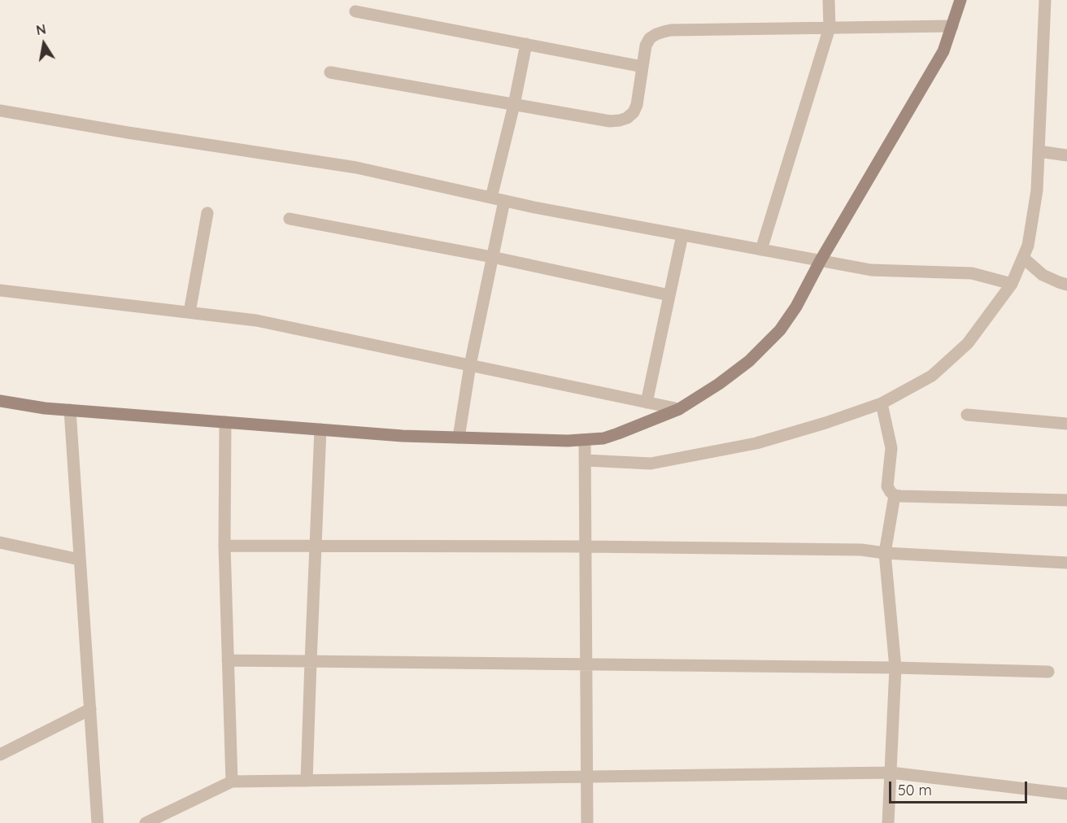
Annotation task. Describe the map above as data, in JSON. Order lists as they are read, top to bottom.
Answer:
{
  "scale_bar": "50 m",
  "north": "top"
}
